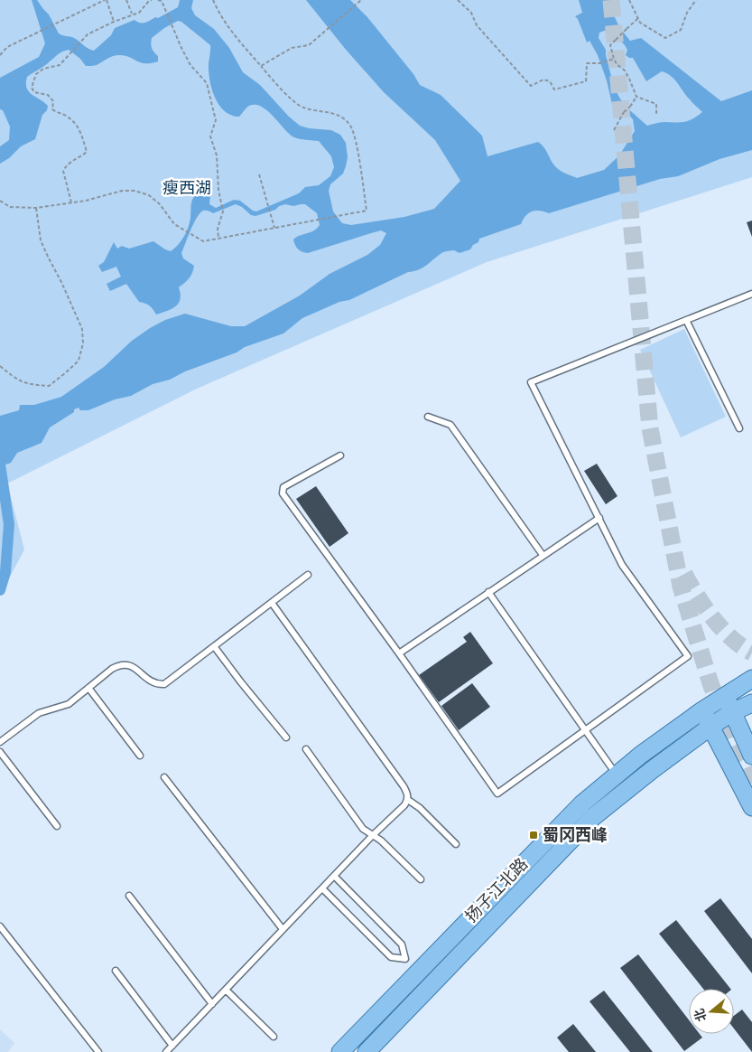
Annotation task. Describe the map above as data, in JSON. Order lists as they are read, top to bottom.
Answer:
{
  "streets": {
    "main road": ["扬子江北路"]
  },
  "parks": ["瘦西湖"],
  "places": {
    "transit": ["蜀冈西峰"]
  },
  "north": "left"
}
